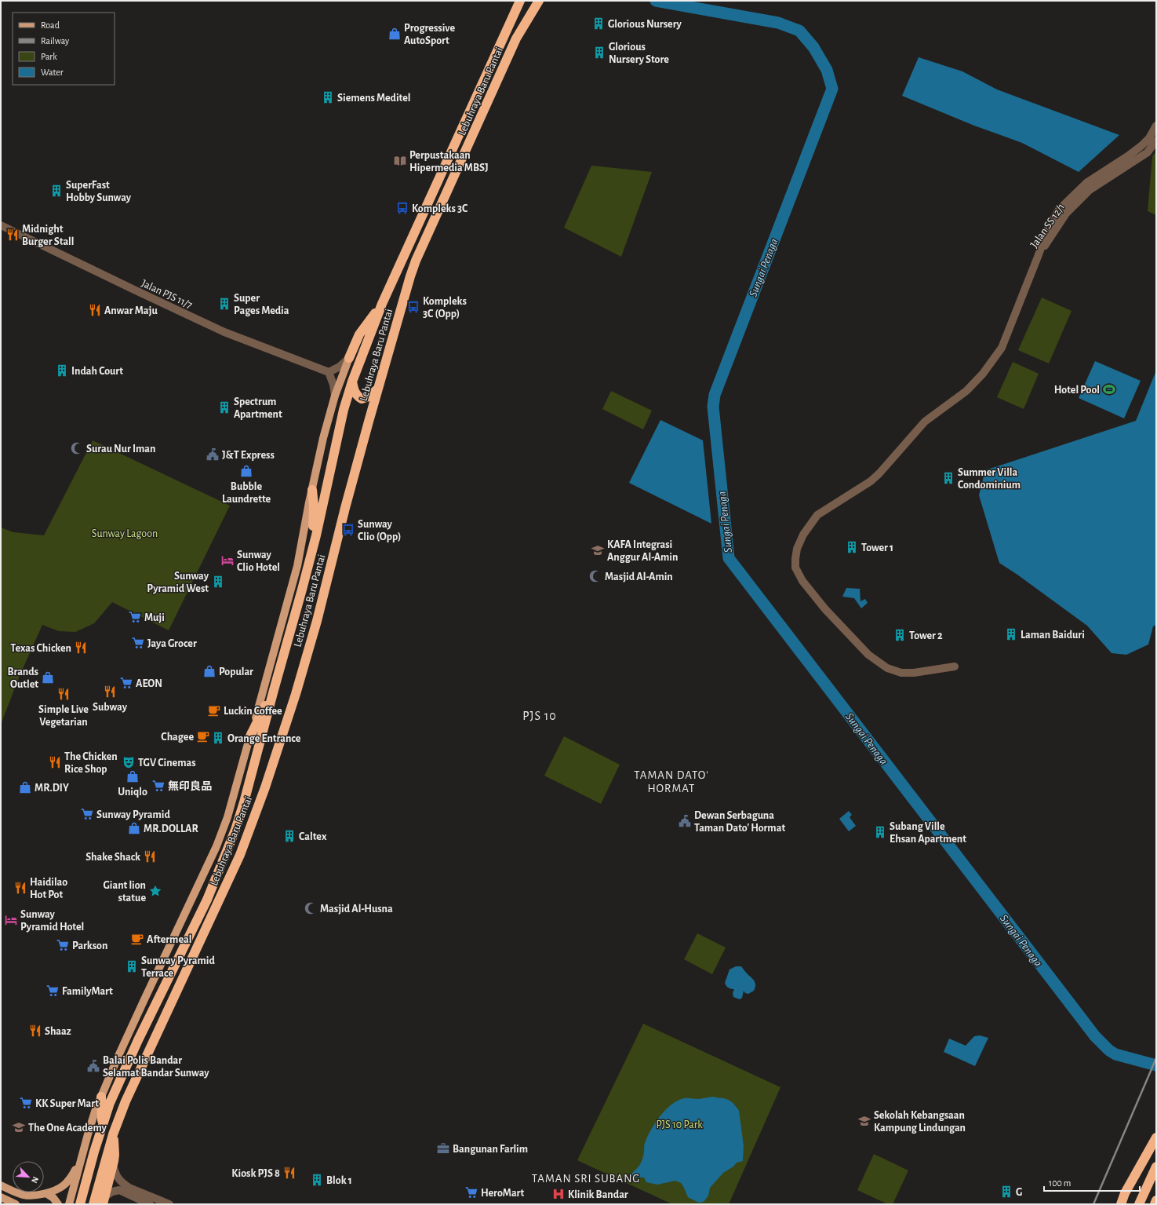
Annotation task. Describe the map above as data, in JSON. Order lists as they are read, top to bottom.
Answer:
{
  "streets": {
    "highway": ["Lebuhraya Baru Pantai"],
    "street": ["Jalan SS 12/1", "Jalan PJS 11/7"]
  },
  "districts": ["PJS 10", "TAMAN DATO' HORMAT", "TAMAN SRI SUBANG"],
  "water": ["Sungai Penaga"],
  "parks": ["Sunway Lagoon", "PJS 10 Park"],
  "places": {
    "building": [
      "Glorious Nursery",
      "Glorious Nursery Store",
      "Siemens Meditel",
      "SuperFast Hobby Sunway",
      "Super Pages Media",
      "Indah Court",
      "Spectrum Apartment",
      "Summer Villa Condominium",
      "Tower 1",
      "Sunway Pyramid West",
      "Laman Baiduri",
      "Tower 2",
      "Orange Entrance",
      "Subang Ville Ehsan Apartment",
      "Caltex",
      "Sunway Pyramid Terrace",
      "Blok 1",
      "G"
    ],
    "shop": [
      "Progressive AutoSport",
      "Bubble Laundrette",
      "Popular",
      "Brands Outlet",
      "Uniqlo",
      "MR.DIY",
      "MR.DOLLAR"
    ],
    "library": ["Perpustakaan Hipermedia MBSJ"],
    "bus stop": ["Kompleks 3C", "Kompleks 3C (Opp)", "Sunway Clio (Opp)"],
    "restaurant": [
      "Midnight Burger Stall",
      "Anwar Maju",
      "Texas Chicken",
      "Subway",
      "Simple Live Vegetarian",
      "The Chicken Rice Shop",
      "Shake Shack",
      "Haidilao Hot Pot",
      "Shaaz",
      "Kiosk PJS 8"
    ],
    "sports": ["Hotel Pool"],
    "mosque": ["Surau Nur Iman", "Masjid Al-Amin", "Masjid Al-Husna"],
    "public building": ["J&T Express", "Dewan Serbaguna Taman Dato' Hormat", "Balai Polis Bandar Selamat Bandar Sunway"],
    "school or university": ["KAFA Integrasi Anggur Al-Amin", "Sekolah Kebangsaan Kampung Lindungan", "The One Academy"],
    "hotel": ["Sunway Clio Hotel", "Sunway Pyramid Hotel"],
    "supermarket": [
      "Muji",
      "Jaya Grocer",
      "AEON",
      "無印良品",
      "Sunway Pyramid",
      "Parkson",
      "FamilyMart",
      "KK Super Mart",
      "HeroMart"
    ],
    "cafe": ["Luckin Coffee", "Chagee", "Aftermeal"],
    "theatre": ["TGV Cinemas"],
    "place": ["Giant lion statue"],
    "office": ["Bangunan Farlim"],
    "hospital": ["Klinik Bandar"]
  },
  "legend": [
    "Road",
    "Railway",
    "Park",
    "Water"
  ],
  "scale_bar": "100 m",
  "north": "bottom right"
}
